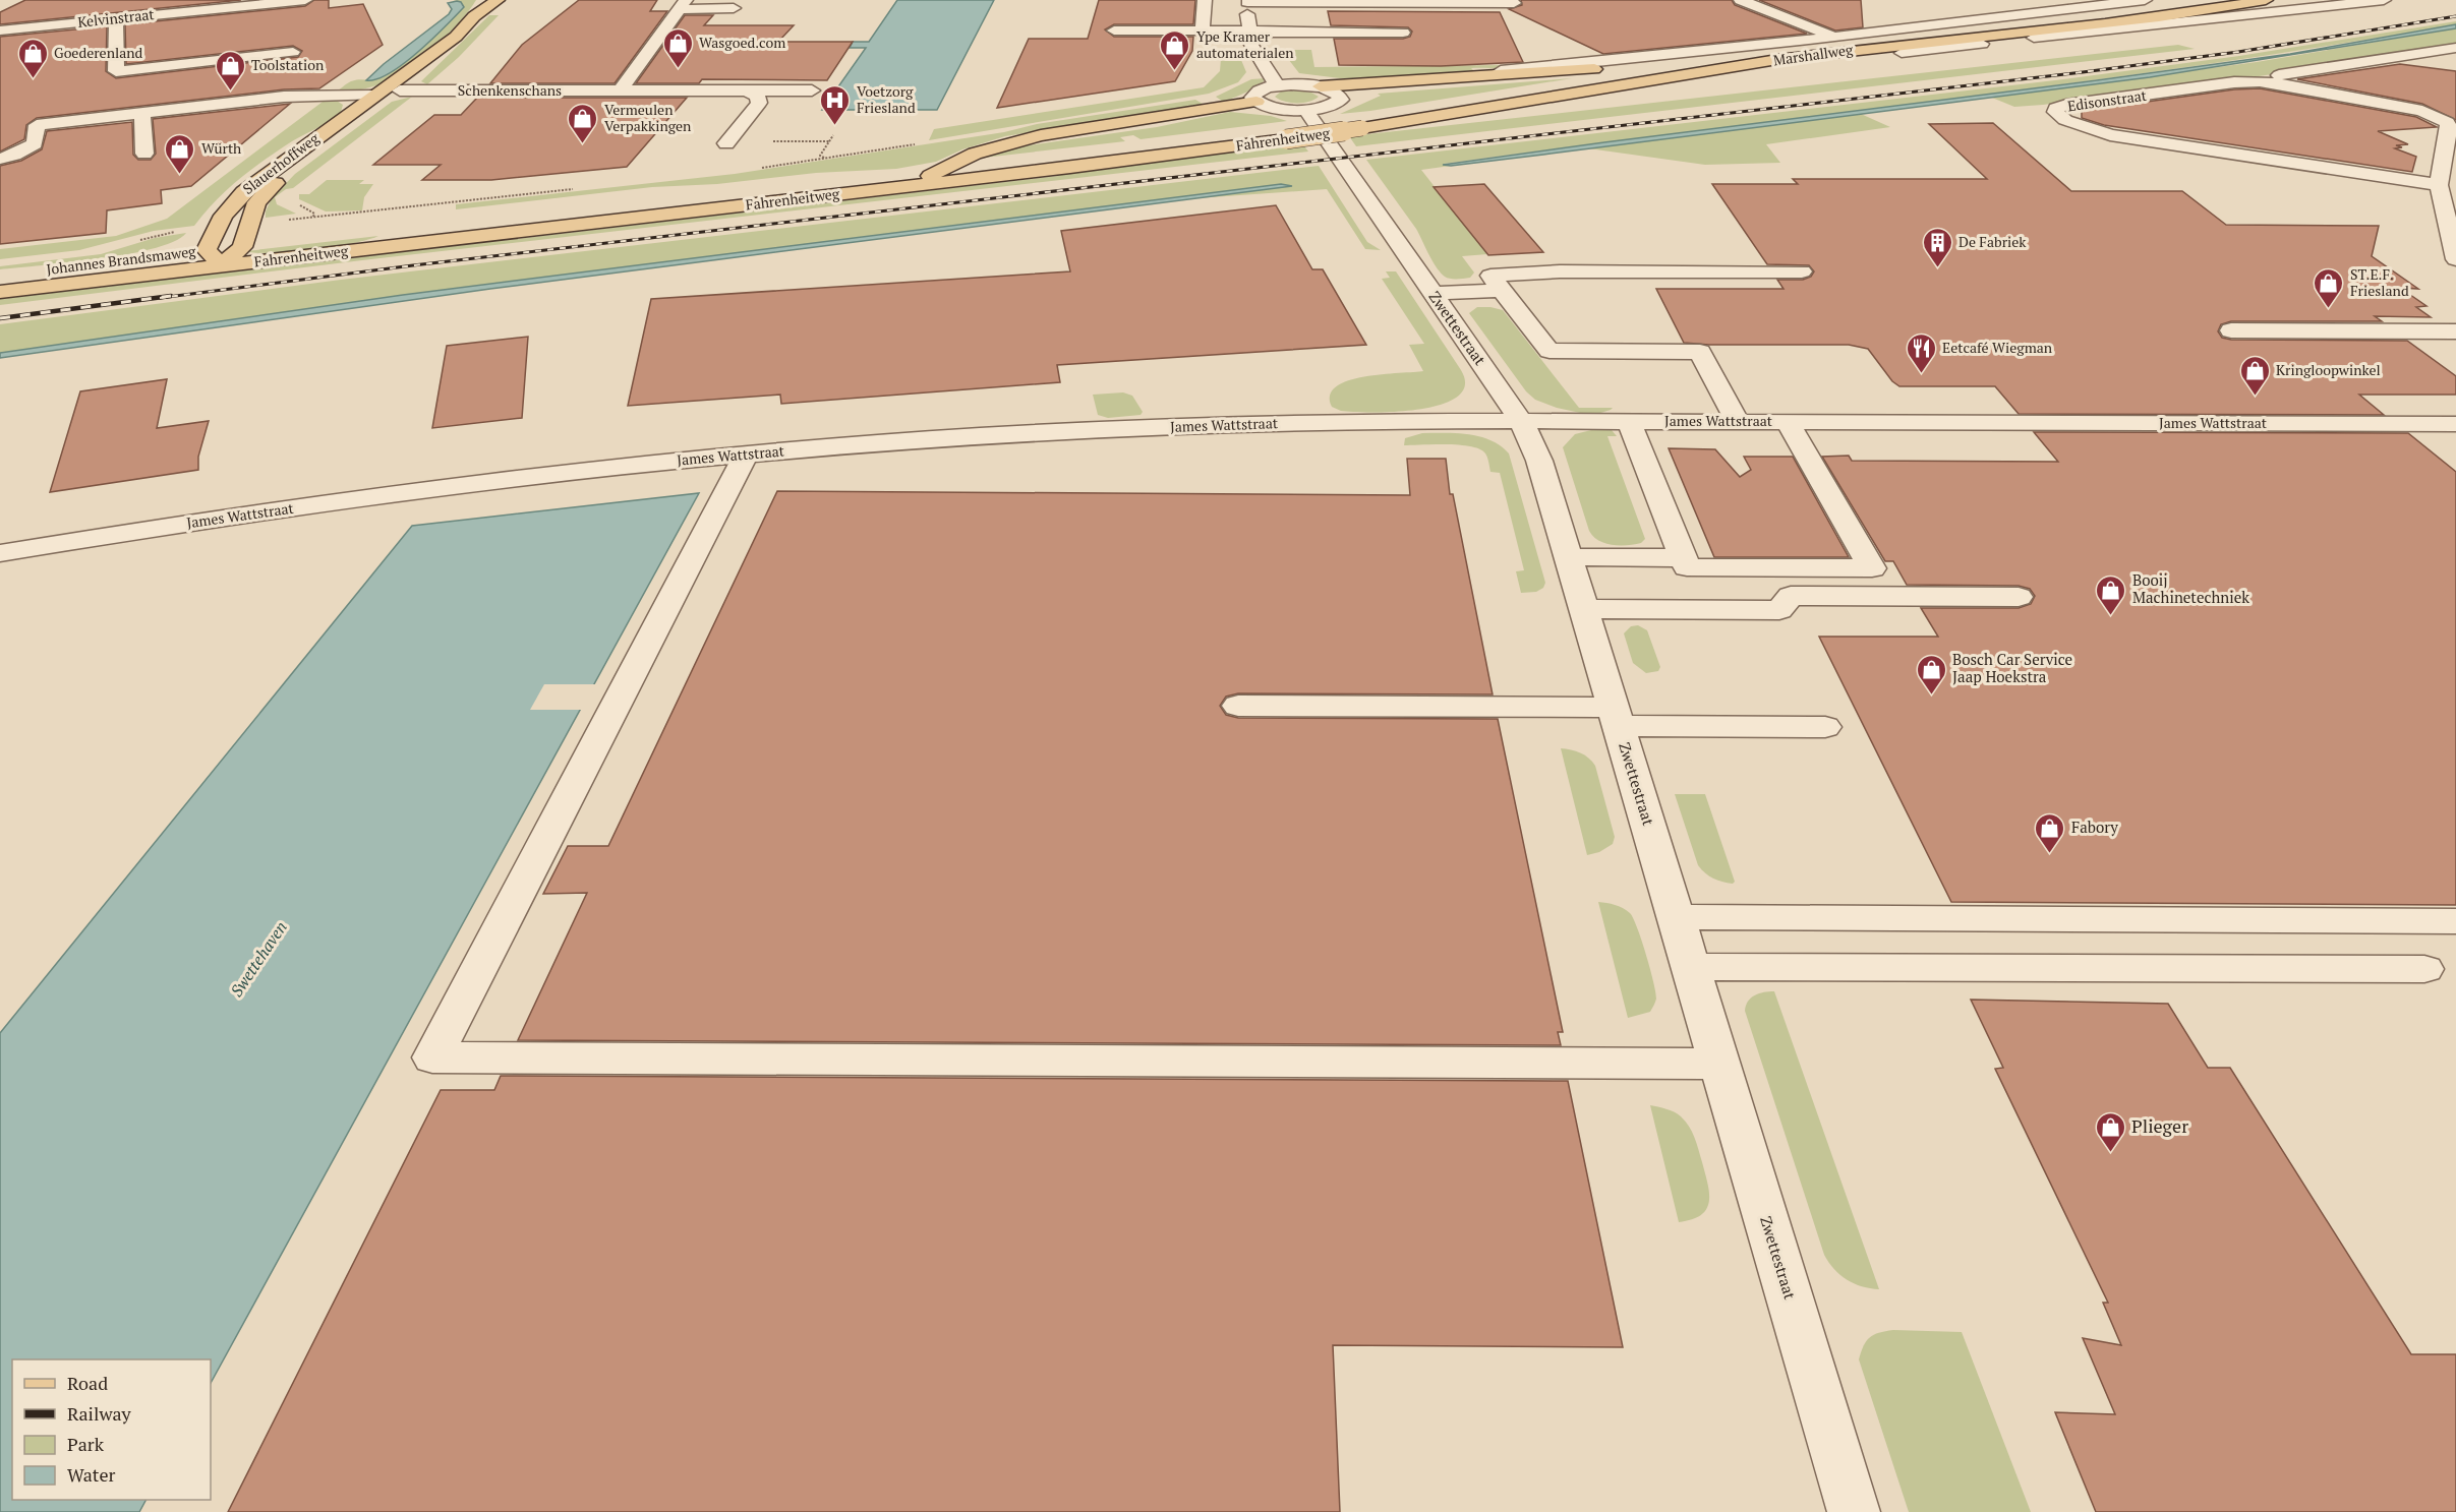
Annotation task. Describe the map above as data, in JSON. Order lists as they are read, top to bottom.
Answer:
{
  "streets": {
    "main road": [
      "Marshallweg",
      "Fahrenheitweg",
      "Slauerhoffweg",
      "Johannes Brandsmaweg"
    ],
    "street": [
      "Kelvinstraat",
      "Schenkenschans",
      "Edisonstraat",
      "Zwettestraat",
      "James Wattstraat"
    ]
  },
  "crossings": [
    ["Marshallweg", "Fahrenheitweg"],
    ["Schenkenschans", "Slauerhoffweg"],
    ["Fahrenheitweg", "Slauerhoffweg"],
    ["Fahrenheitweg", "Johannes Brandsmaweg"],
    ["Fahrenheitweg", "Zwettestraat"],
    ["Slauerhoffweg", "Johannes Brandsmaweg"],
    ["Zwettestraat", "James Wattstraat"]
  ],
  "water": ["Swettehaven"],
  "places": {
    "shop": [
      "Wasgoed.com",
      "Ype Kramer automaterialen",
      "Goederenland",
      "Toolstation",
      "Vermeulen Verpakkingen",
      "Würth",
      "ST.E.F. Friesland",
      "Kringloopwinkel",
      "Booij Machinetechniek",
      "Bosch Car Service Jaap Hoekstra",
      "Fabory",
      "Plieger"
    ],
    "hospital": ["Voetzorg Friesland"],
    "building": ["De Fabriek"],
    "restaurant": ["Eetcafé Wiegman"]
  },
  "legend": [
    "Road",
    "Railway",
    "Park",
    "Water"
  ]
}
